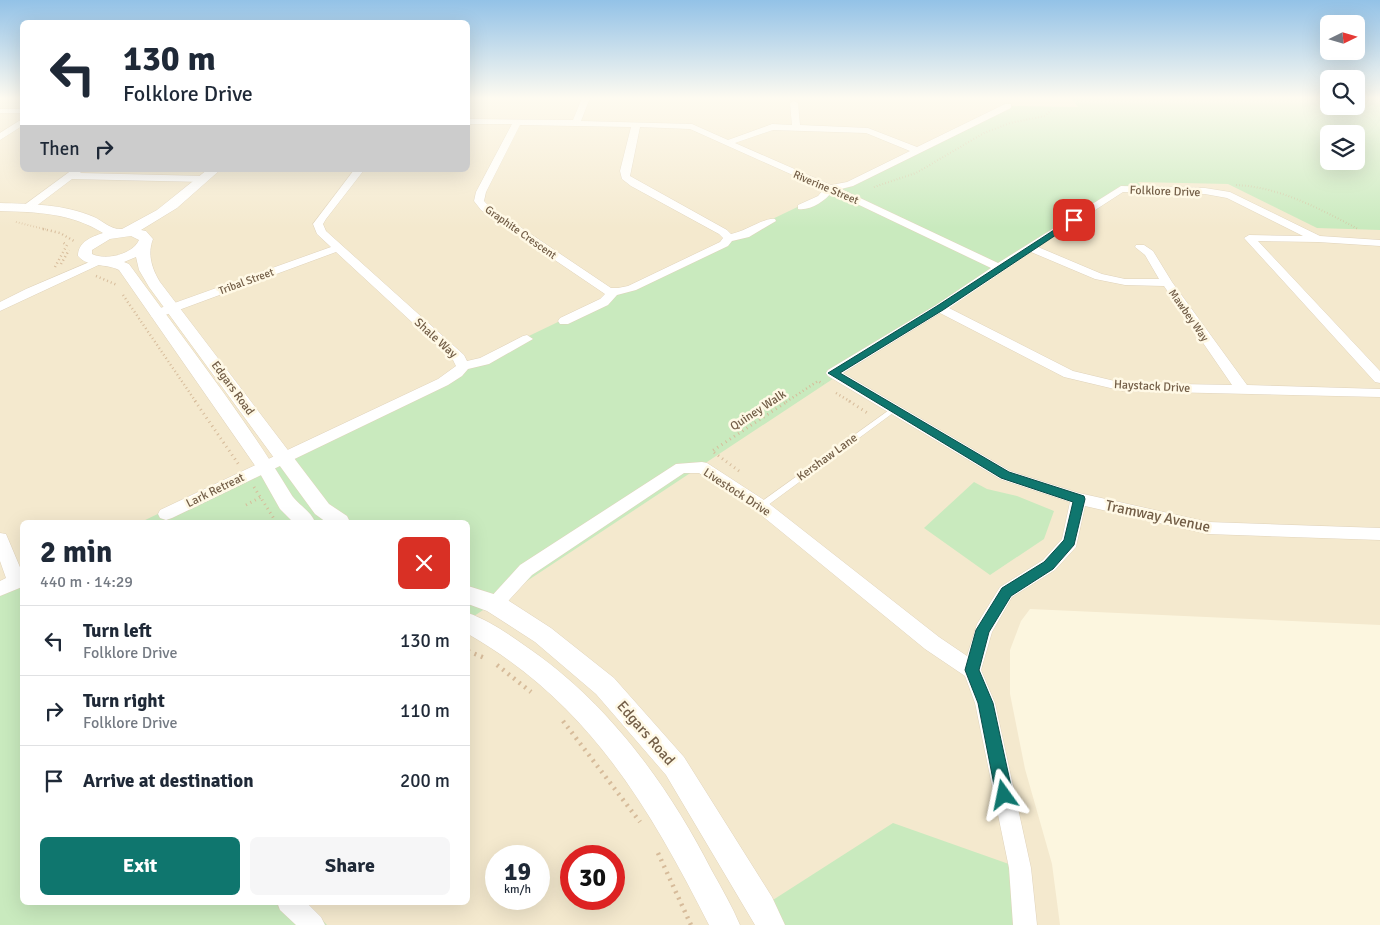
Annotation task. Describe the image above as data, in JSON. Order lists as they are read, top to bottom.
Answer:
{
  "streets": {
    "street": [
      "Riverine Street",
      "Folklore Drive",
      "Graphite Crescent",
      "Tribal Street",
      "Mawbey Way",
      "Shale Way",
      "Haystack Drive",
      "Edgars Road",
      "Lark Retreat",
      "Livestock Drive",
      "Tramway Avenue"
    ],
    "lane": ["Kershaw Lane"],
    "path": ["Quiney Walk"]
  },
  "crossings": [
    ["Riverine Street", "Folklore Drive"],
    ["Folklore Drive", "Mawbey Way"],
    ["Folklore Drive", "Haystack Drive"],
    ["Folklore Drive", "Kershaw Lane"],
    ["Folklore Drive", "Tramway Avenue"],
    ["Tribal Street", "Shale Way"],
    ["Tribal Street", "Edgars Road"],
    ["Mawbey Way", "Haystack Drive"],
    ["Shale Way", "Edgars Road"],
    ["Shale Way", "Lark Retreat"],
    ["Edgars Road", "Lark Retreat"],
    ["Edgars Road", "Livestock Drive"],
    ["Kershaw Lane", "Livestock Drive"]
  ],
  "north": "right",
  "page": {
    "turn": ["130 m", "Folklore Drive"],
    "then": "Then",
    "heading": ["2 min", "440 m · 14:29"],
    "list": [
      {
        "name": "Turn left",
        "note": "Folklore Drive",
        "value": "130 m"
      },
      {
        "name": "Turn right",
        "note": "Folklore Drive",
        "value": "110 m"
      },
      {
        "name": "Arrive at destination",
        "value": "200 m"
      }
    ],
    "buttons": ["Exit", "Share"],
    "speed": "19 km/h",
    "limit": "30"
  }
}
